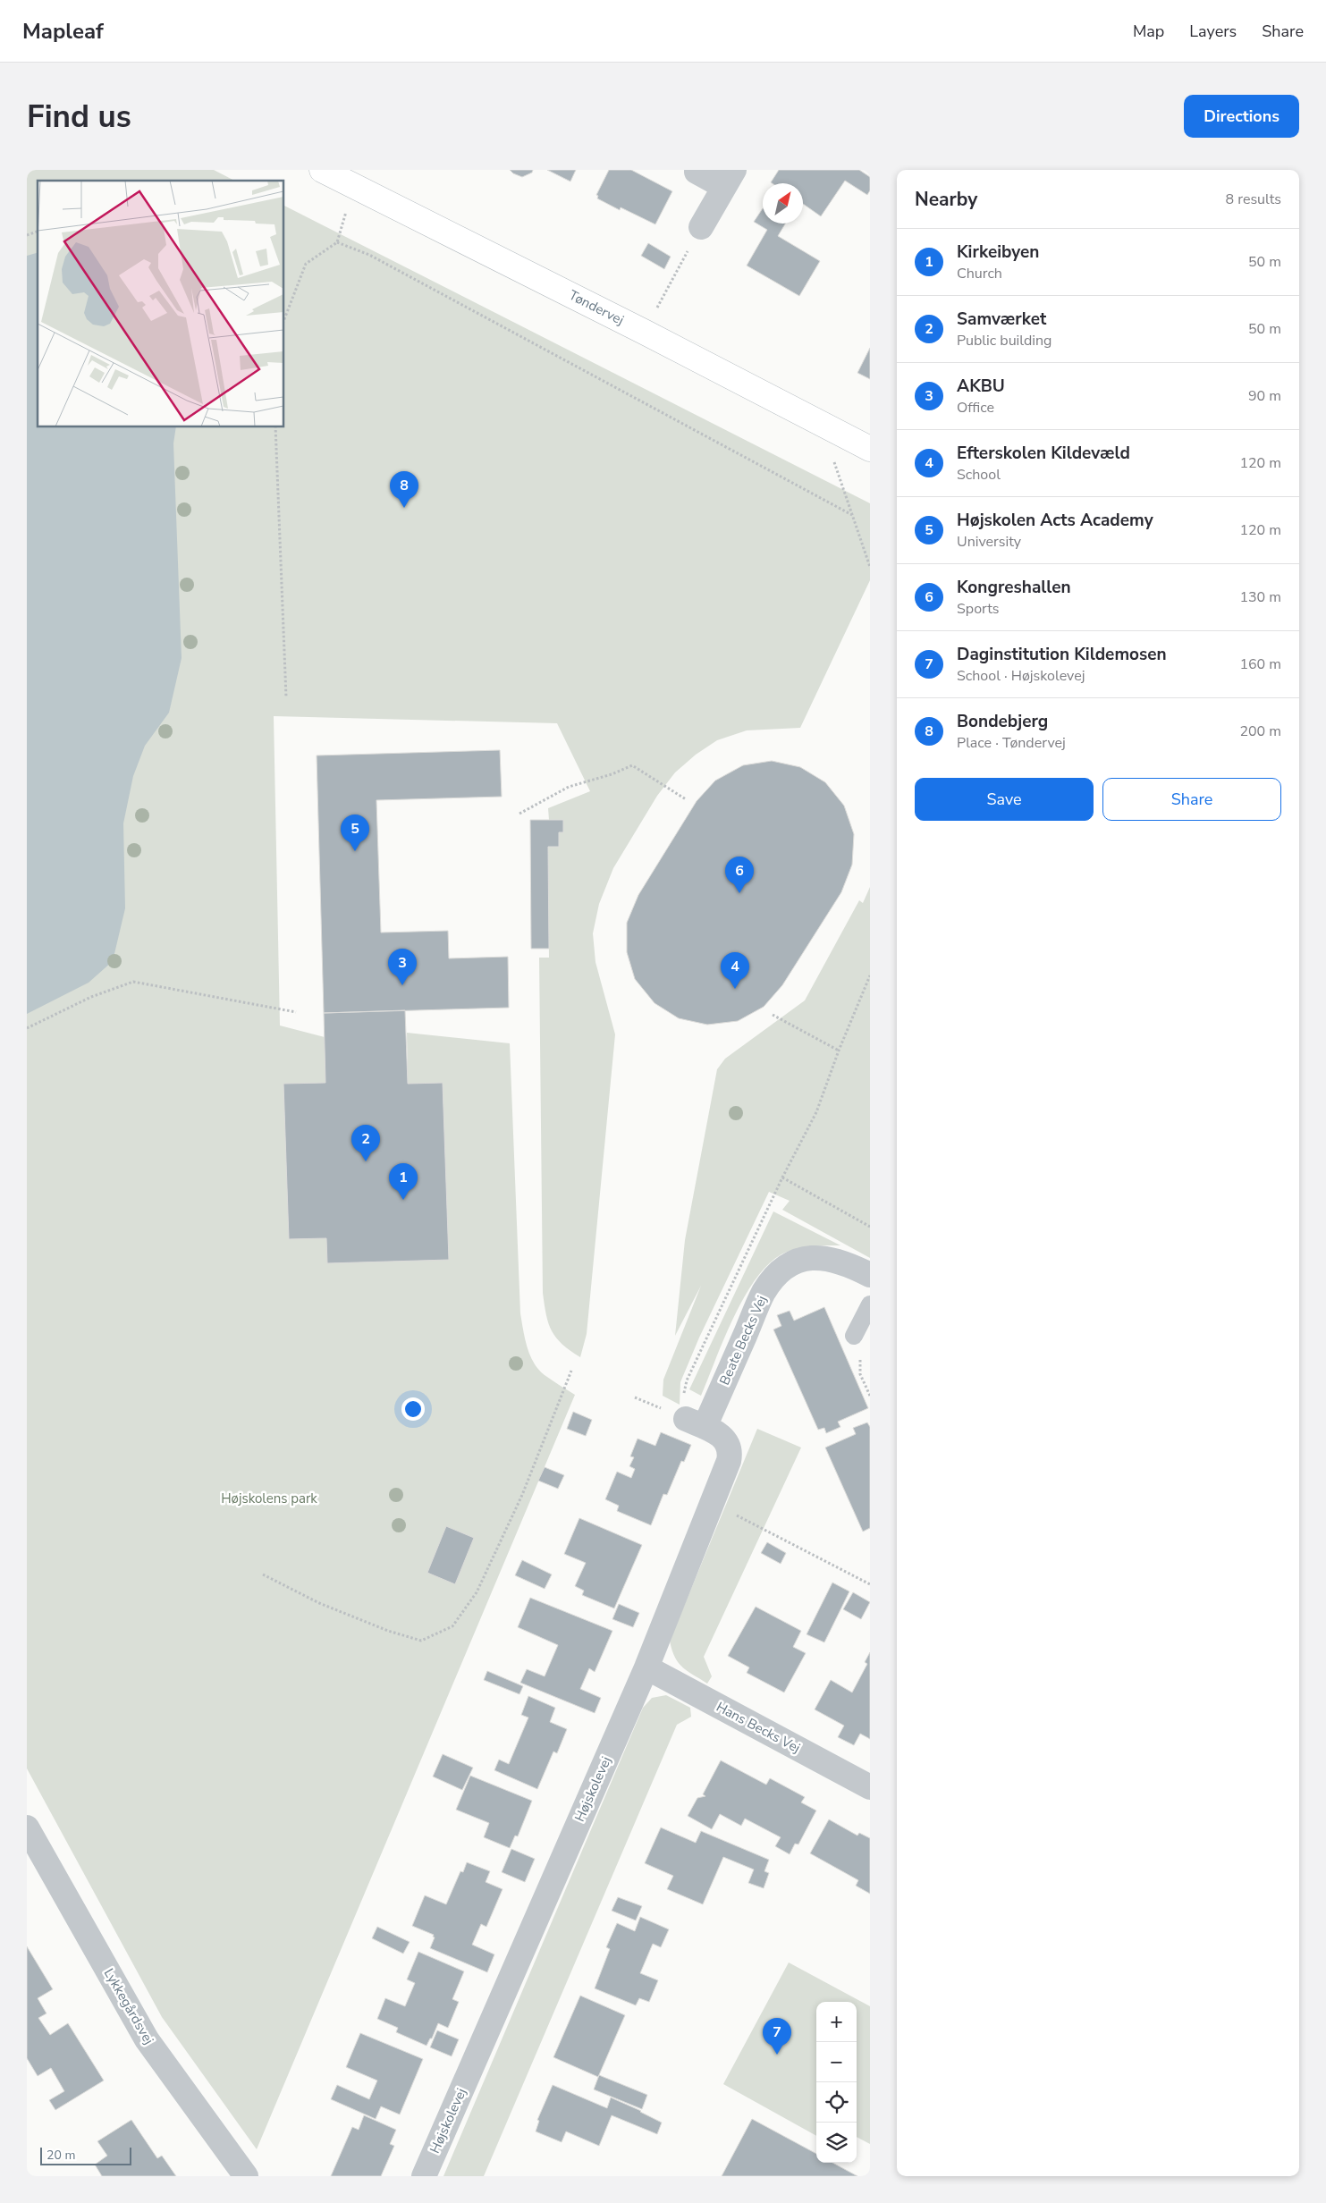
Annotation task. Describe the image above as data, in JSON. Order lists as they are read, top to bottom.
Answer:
{
  "streets": {
    "street": [
      "Tøndervej",
      "Beate Becks Vej",
      "Hans Becks Vej",
      "Højskolevej",
      "Lykkegårdsvej"
    ]
  },
  "crossings": [
    ["Beate Becks Vej", "Højskolevej"],
    ["Hans Becks Vej", "Højskolevej"]
  ],
  "parks": ["Højskolens park"],
  "scale_bar": "20 m",
  "north": "top right",
  "page": {
    "header": "Mapleaf",
    "nav": ["Map", "Layers", "Share"],
    "buttons": [
      "Directions",
      ["Save", "Share"]
    ],
    "title": "Find us",
    "heading": ["Nearby", "8 results"],
    "list": [
      {
        "mark": "1",
        "name": "Kirkeibyen",
        "note": "Church",
        "value": "50 m"
      },
      {
        "mark": "2",
        "name": "Samværket",
        "note": "Public building",
        "value": "50 m"
      },
      {
        "mark": "3",
        "name": "AKBU",
        "note": "Office",
        "value": "90 m"
      },
      {
        "mark": "4",
        "name": "Efterskolen Kildevæld",
        "note": "School",
        "value": "120 m"
      },
      {
        "mark": "5",
        "name": "Højskolen Acts Academy",
        "note": "University",
        "value": "120 m"
      },
      {
        "mark": "6",
        "name": "Kongreshallen",
        "note": "Sports",
        "value": "130 m"
      },
      {
        "mark": "7",
        "name": "Daginstitution Kildemosen",
        "note": "School · Højskolevej",
        "value": "160 m"
      },
      {
        "mark": "8",
        "name": "Bondebjerg",
        "note": "Place · Tøndervej",
        "value": "200 m"
      }
    ],
    "pins": [
      "8",
      "5",
      "6",
      "3",
      "4",
      "2",
      "1",
      "7"
    ],
    "map_buttons": ["+", "−"],
    "scale": "20 m"
  }
}
